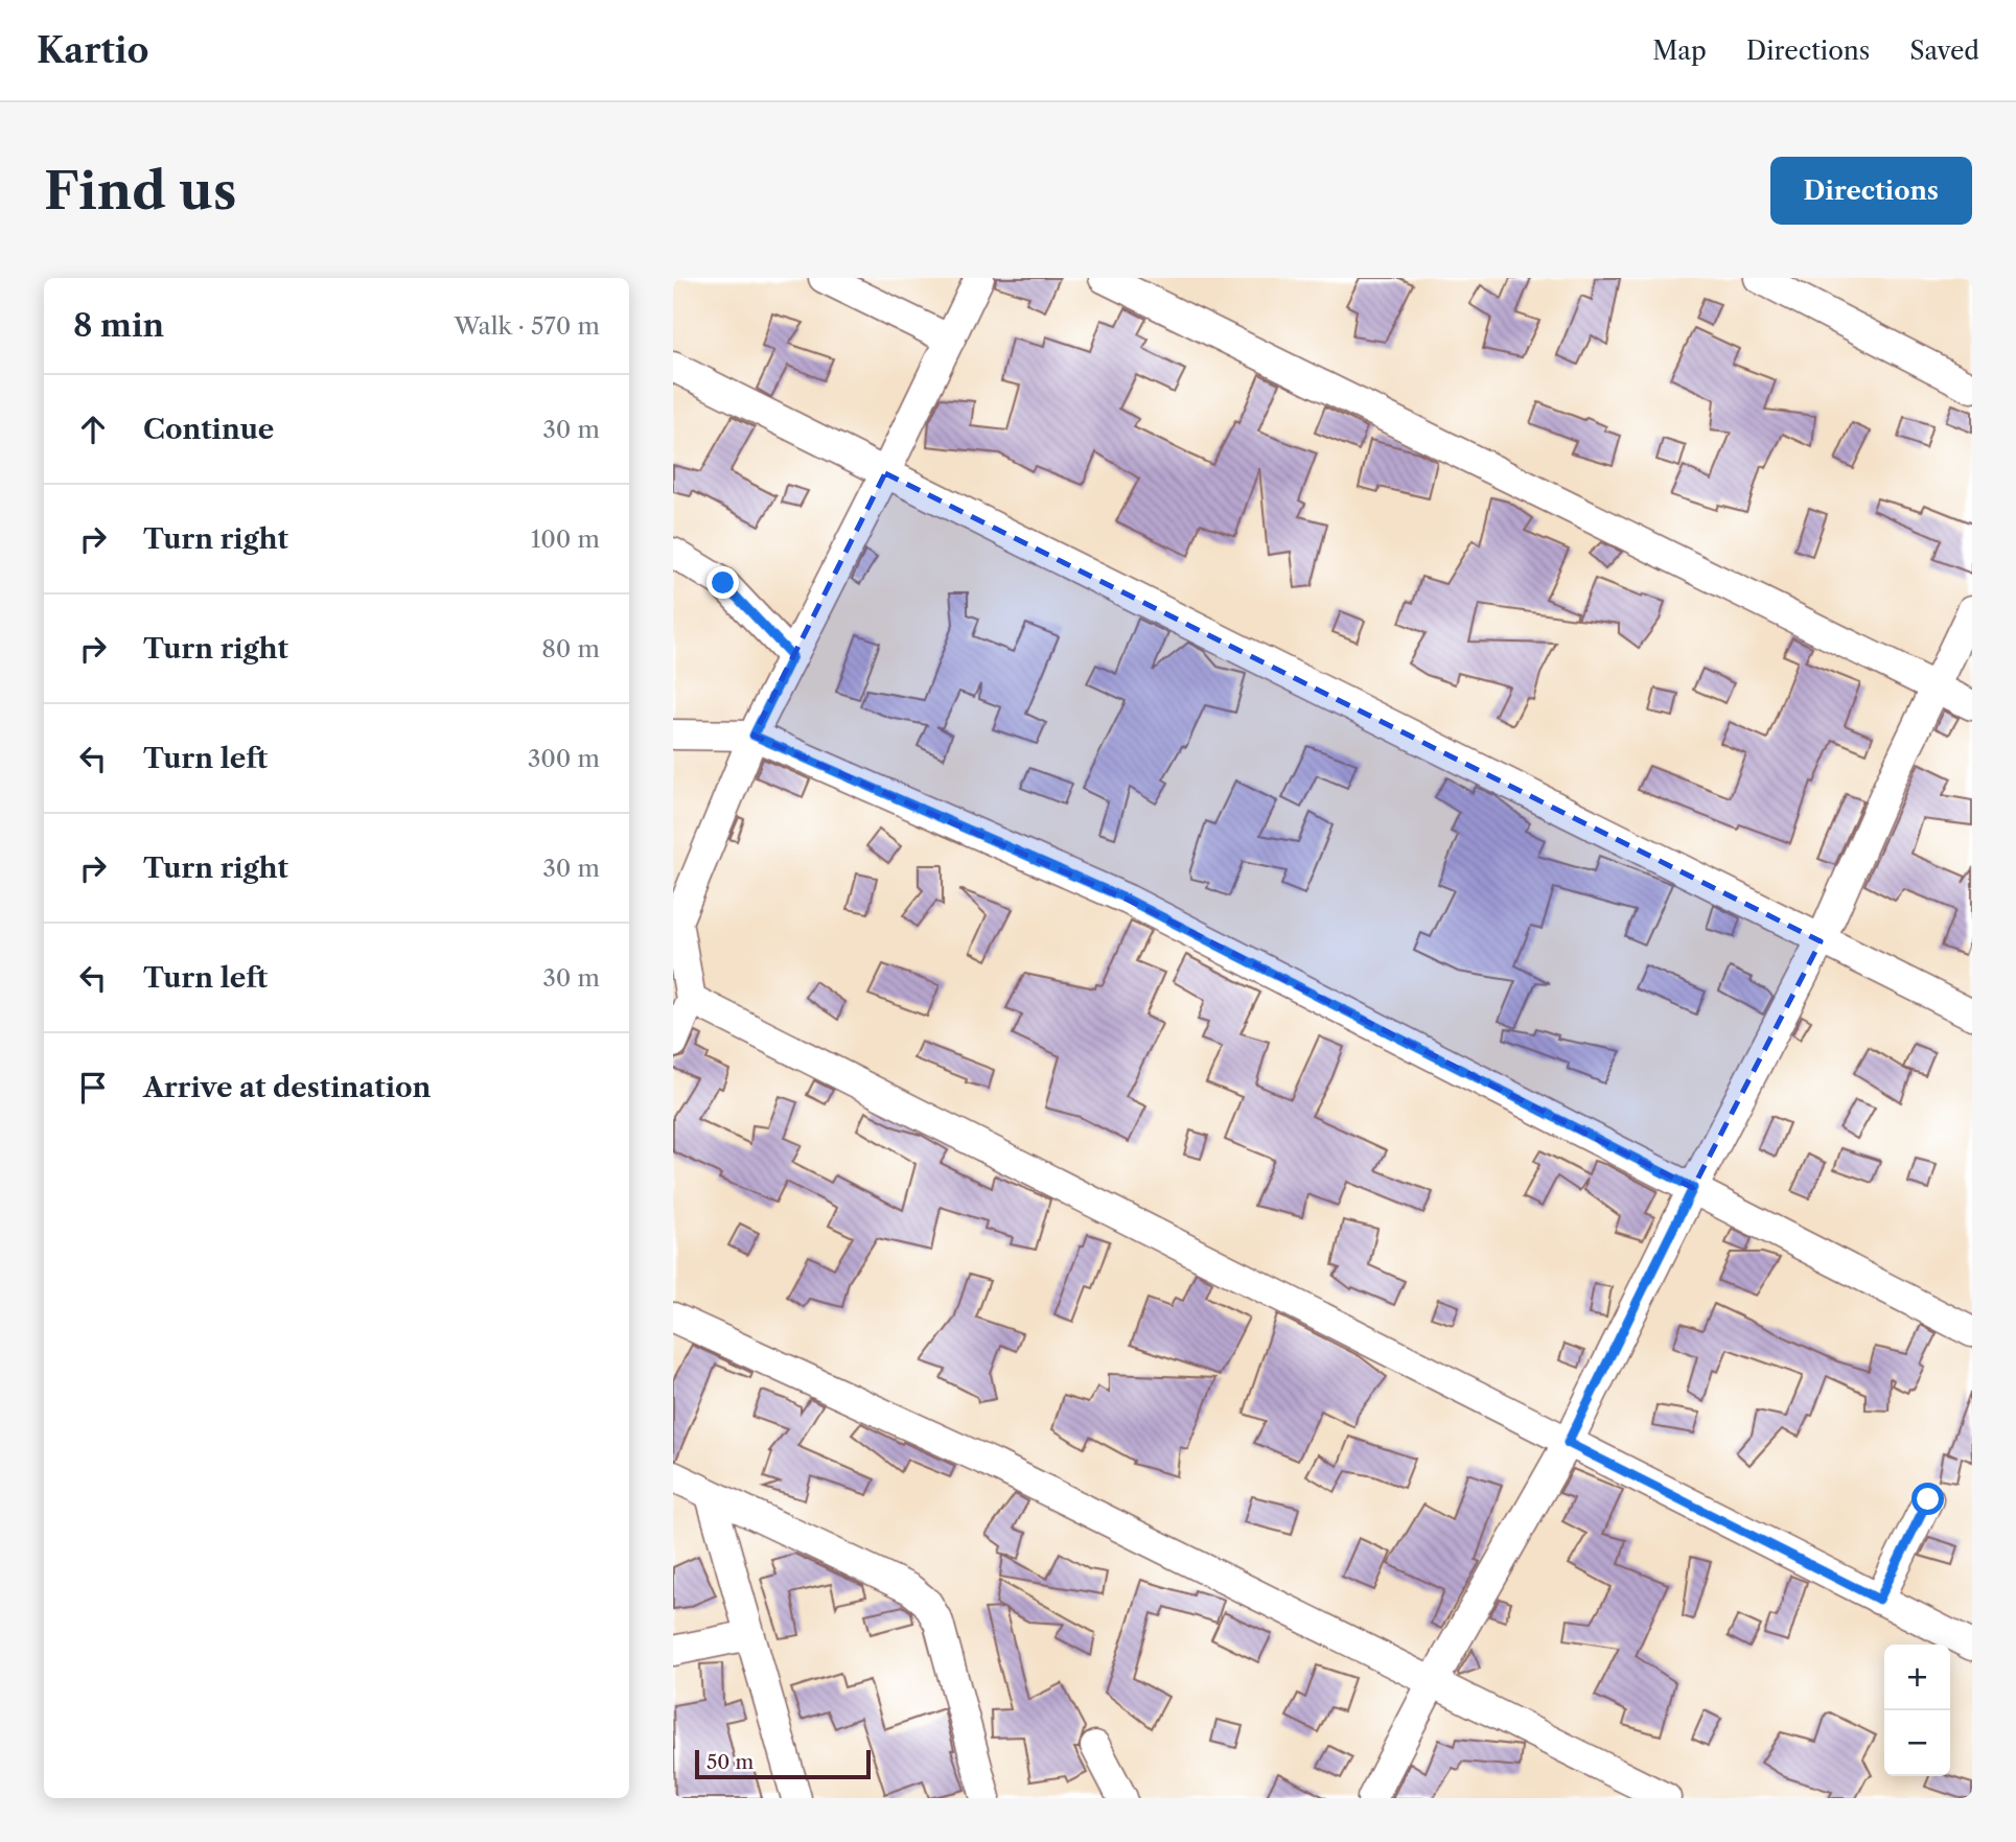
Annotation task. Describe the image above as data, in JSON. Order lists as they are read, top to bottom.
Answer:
{
  "scale_bar": "50 m",
  "page": {
    "header": "Kartio",
    "nav": ["Map", "Directions", "Saved"],
    "buttons": "Directions",
    "title": "Find us",
    "heading": ["8 min", "Walk · 570 m"],
    "list": [
      ["Continue", "30 m"],
      ["Turn right", "100 m"],
      ["Turn right", "80 m"],
      ["Turn left", "300 m"],
      ["Turn right", "30 m"],
      ["Turn left", "30 m"],
      "Arrive at destination"
    ],
    "map_buttons": ["+", "−"],
    "scale": "50 m"
  }
}
